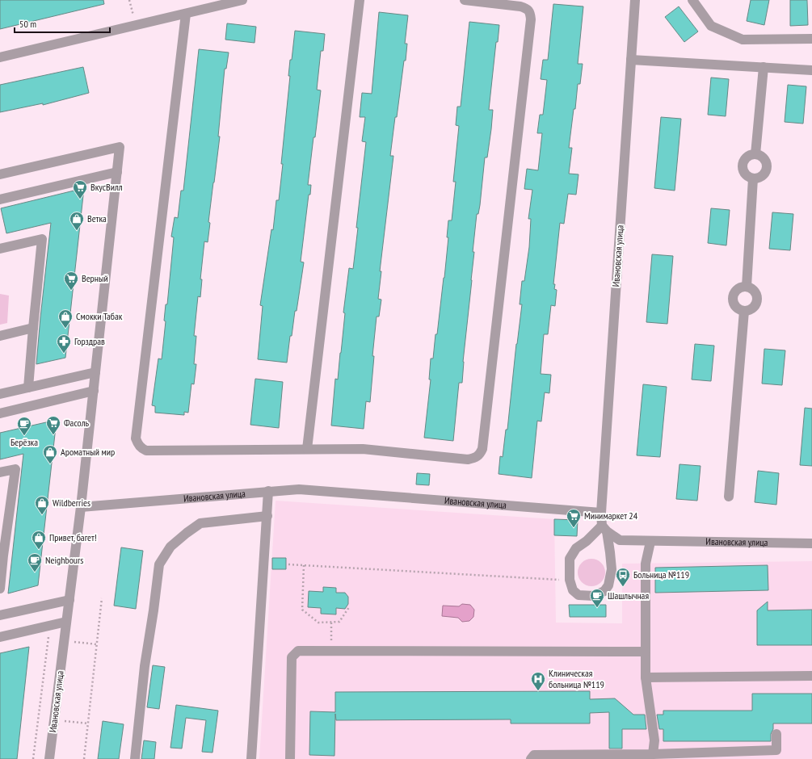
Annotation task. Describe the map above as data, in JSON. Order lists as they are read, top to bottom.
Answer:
{
  "streets": {
    "street": ["Ивановская улица"]
  },
  "places": {
    "supermarket": [
      "ВкусВилл",
      "Верный",
      "Фасоль",
      "Минимаркет 24"
    ],
    "shop": [
      "Ветка",
      "Смокки Табак",
      "Ароматный мир",
      "Wildberries",
      "Привет, багет!"
    ],
    "pharmacy": ["Горздрав"],
    "cafe": ["Берёзка", "Neighbours", "Шашлычная"],
    "bus stop": ["Больница №119"],
    "hospital": ["Клиническая больница №119"]
  },
  "scale_bar": "50 m"
}
